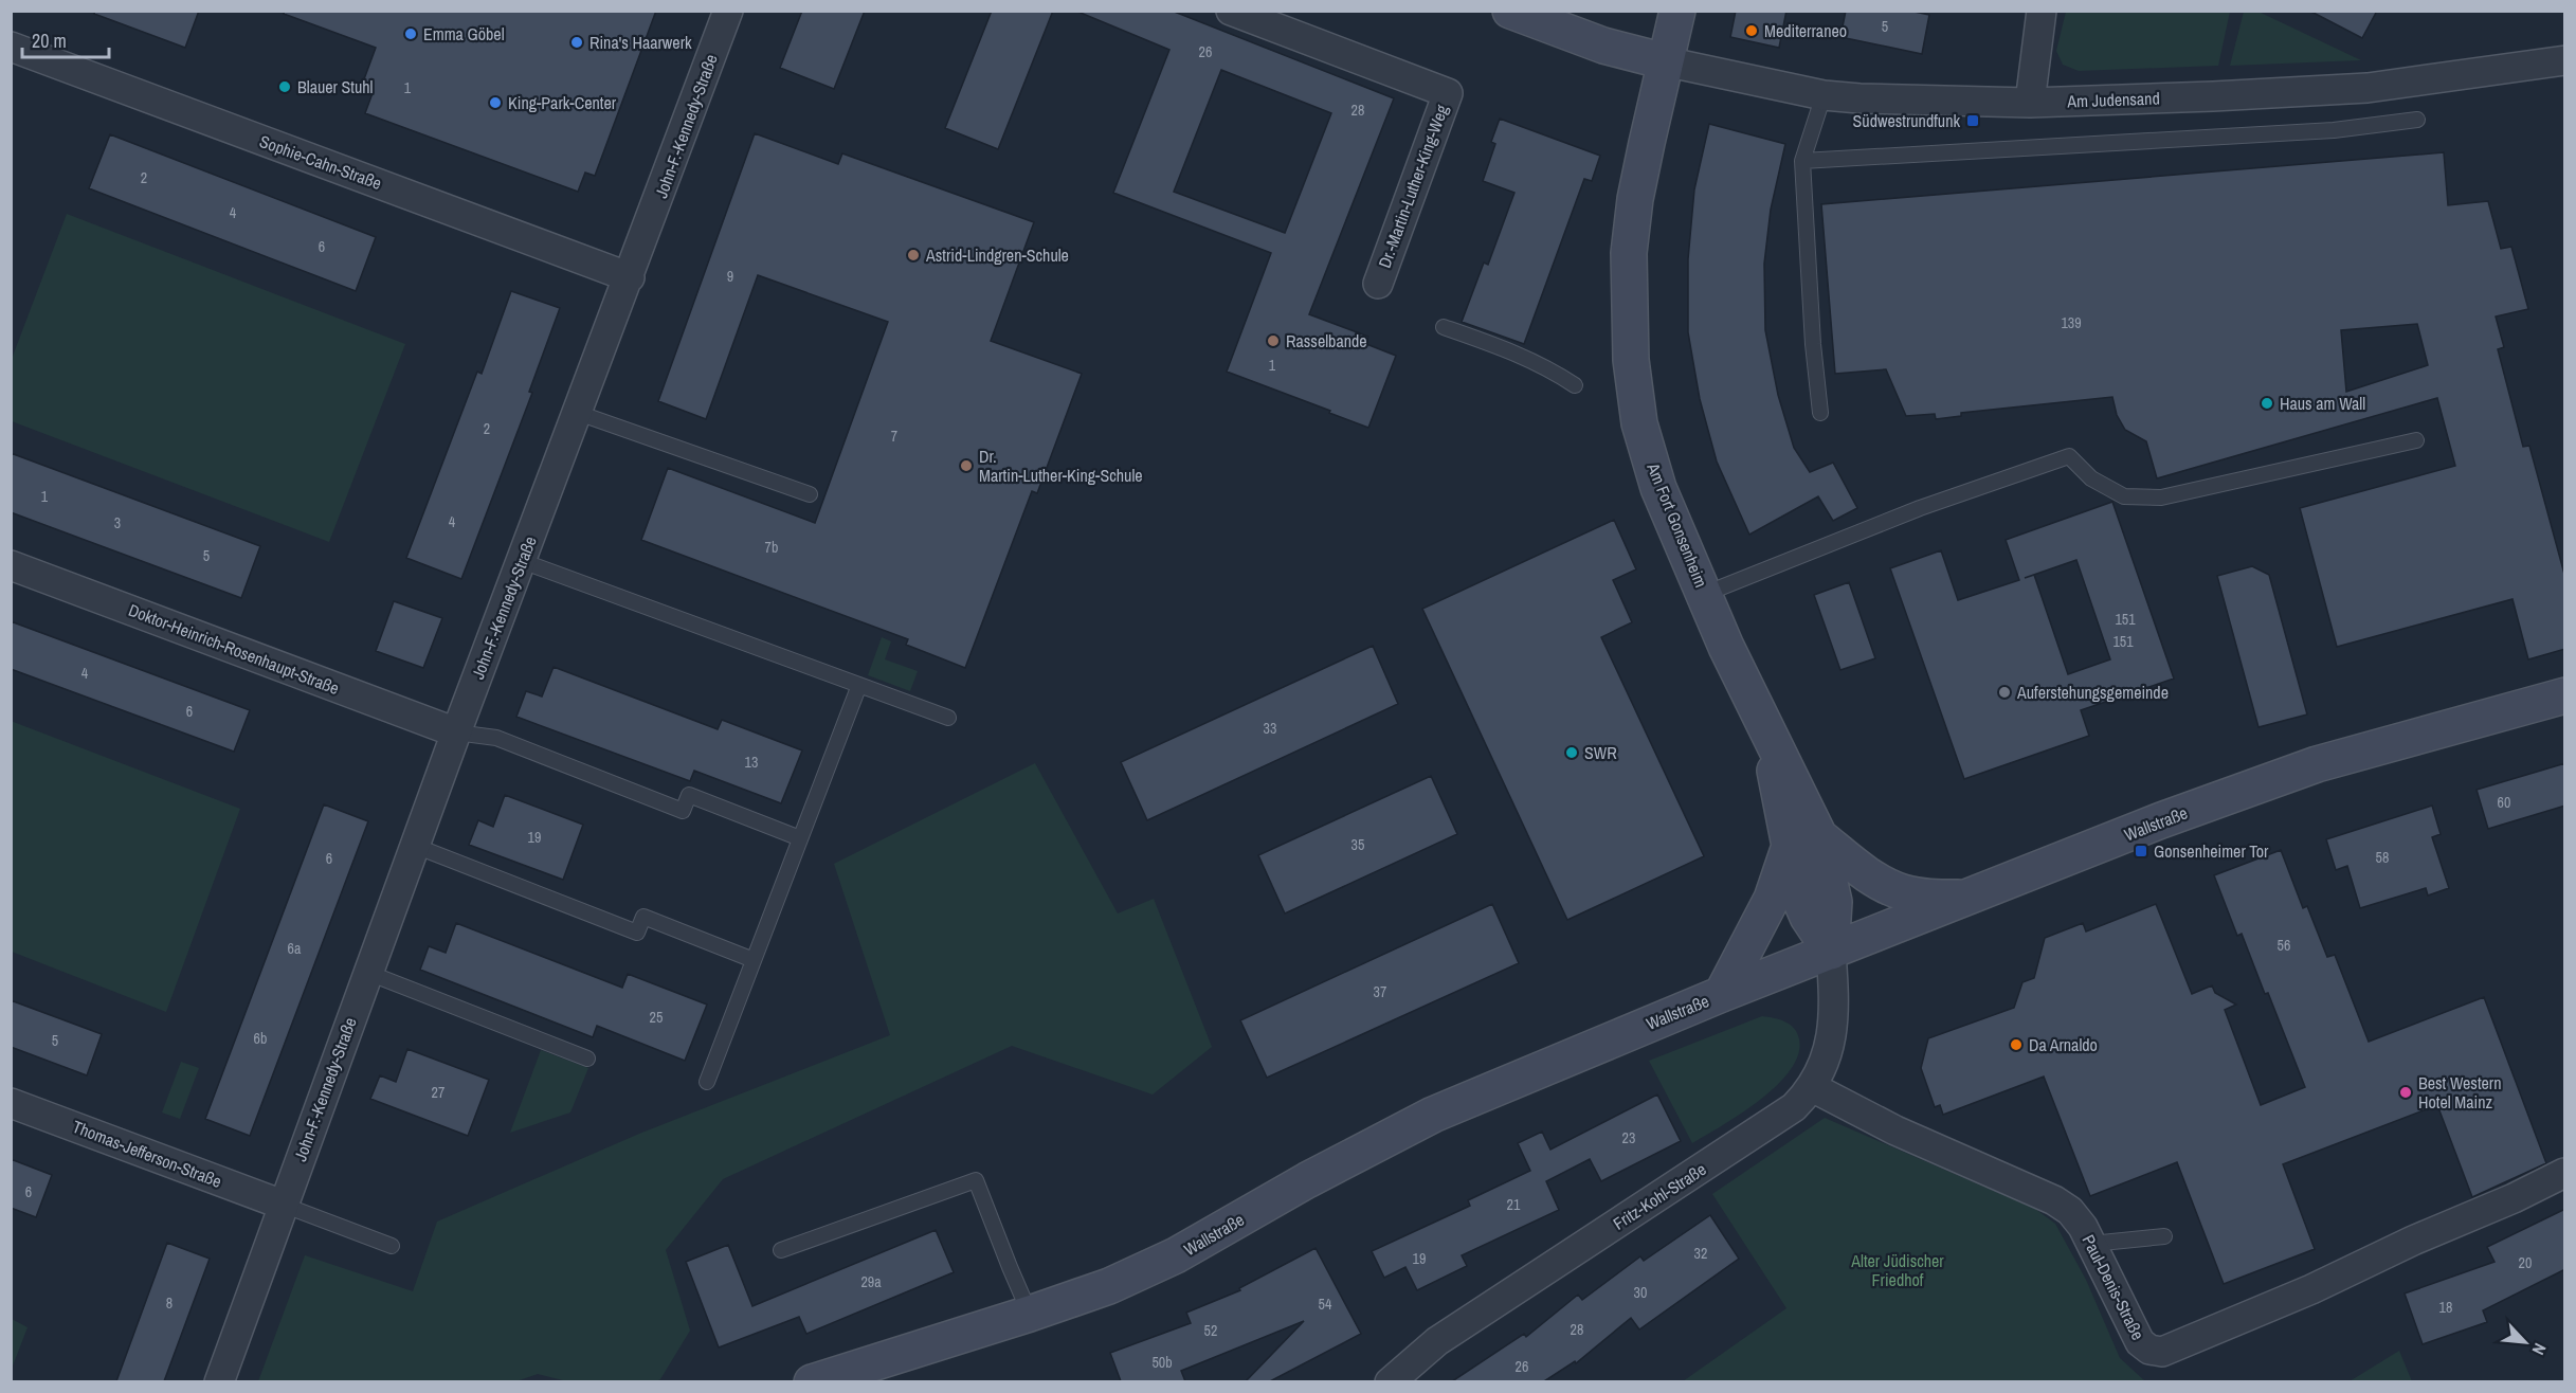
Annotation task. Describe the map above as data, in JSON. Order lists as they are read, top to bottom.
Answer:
{
  "streets": {
    "street": [
      "Am Judensand",
      "John-F.-Kennedy-Straße",
      "Sophie-Cahn-Straße",
      "Dr.-Martin-Luther-King-Weg",
      "Am Fort Gonsenheim",
      "Doktor-Heinrich-Rosenhaupt-Straße",
      "Wallstraße",
      "Thomas-Jefferson-Straße",
      "Fritz-Kohl-Straße",
      "Paul-Denis-Straße"
    ]
  },
  "crossings": [
    ["Am Judensand", "Am Fort Gonsenheim"],
    ["John-F.-Kennedy-Straße", "Sophie-Cahn-Straße"],
    ["John-F.-Kennedy-Straße", "Doktor-Heinrich-Rosenhaupt-Straße"],
    ["John-F.-Kennedy-Straße", "Thomas-Jefferson-Straße"],
    ["Am Fort Gonsenheim", "Wallstraße"],
    ["Am Fort Gonsenheim", "Fritz-Kohl-Straße"],
    ["Wallstraße", "Fritz-Kohl-Straße"],
    ["Fritz-Kohl-Straße", "Paul-Denis-Straße"]
  ],
  "parks": ["Alter Jüdischer Friedhof"],
  "places": {
    "other": [
      "Mediterraneo",
      "Emma Göbel",
      "Rina's Haarwerk",
      "Blauer Stuhl",
      "King-Park-Center",
      "Astrid-Lindgren-Schule",
      "Rasselbande",
      "Haus am Wall",
      "Dr. Martin-Luther-King-Schule",
      "Auferstehungsgemeinde",
      "SWR",
      "Da Arnaldo",
      "Best Western Hotel Mainz"
    ],
    "transit": ["Südwestrundfunk", "Gonsenheimer Tor"]
  },
  "house_numbers": [
    "5",
    "26",
    "1",
    "28",
    "2",
    "4",
    "6",
    "9",
    "139",
    "1",
    "2",
    "7",
    "1",
    "4",
    "3",
    "7b",
    "5",
    "151",
    "151",
    "4",
    "6",
    "33",
    "13",
    "60",
    "19",
    "35",
    "58",
    "6",
    "56",
    "6a",
    "37",
    "25",
    "6b",
    "5",
    "27",
    "23",
    "6",
    "21",
    "32",
    "19",
    "20",
    "29a",
    "30",
    "8",
    "54",
    "18",
    "28",
    "52",
    "50b",
    "26"
  ],
  "scale_bar": "20 m",
  "north": "bottom right"
}
